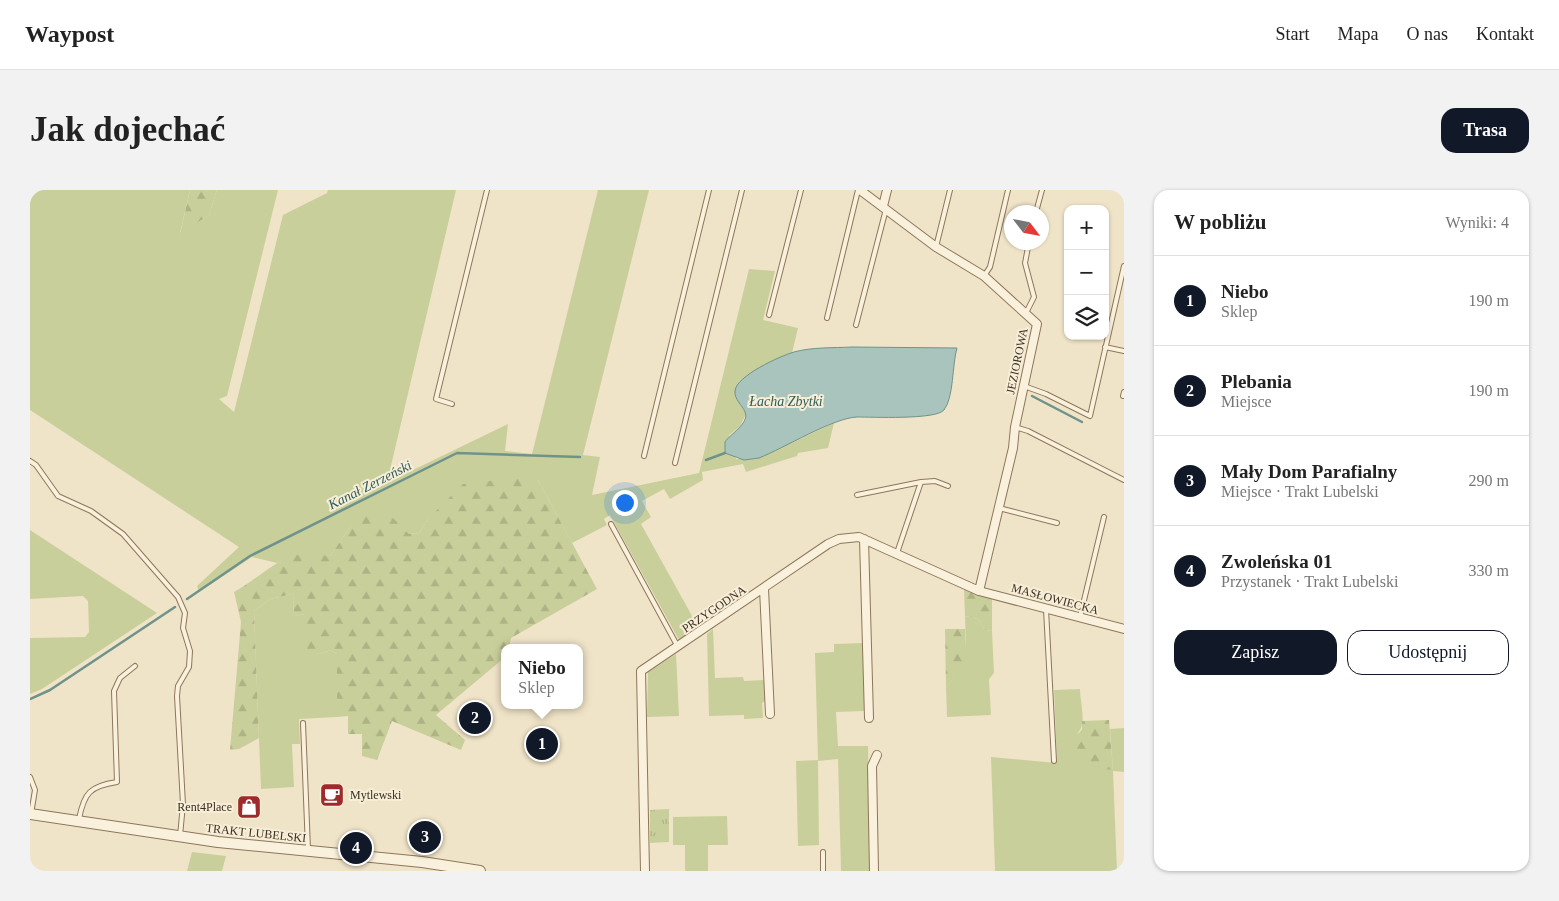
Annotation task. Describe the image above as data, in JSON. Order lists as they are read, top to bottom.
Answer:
{
  "streets": {
    "street": [
      "JEZIOROWA",
      "MASŁOWIECKA",
      "PRZYGODNA",
      "TRAKT LUBELSKI"
    ]
  },
  "crossings": [
    ["JEZIOROWA", "MASŁOWIECKA"],
    ["JEZIOROWA", "PRZYGODNA"],
    ["MASŁOWIECKA", "PRZYGODNA"]
  ],
  "water": ["Łacha Zbytki", "Kanał Zerzeński"],
  "places": {
    "cafe": ["Mytlewski"],
    "shop": ["Rent4Place"]
  },
  "north": "bottom right",
  "page": {
    "header": "Waypost",
    "nav": [
      "Start",
      "Mapa",
      "O nas",
      "Kontakt"
    ],
    "buttons": [
      "Trasa",
      ["Zapisz", "Udostępnij"]
    ],
    "title": "Jak dojechać",
    "heading": ["W pobliżu", "Wyniki: 4"],
    "map_buttons": ["+", "−"],
    "list": [
      {
        "mark": "1",
        "name": "Niebo",
        "note": "Sklep",
        "value": "190 m"
      },
      {
        "mark": "2",
        "name": "Plebania",
        "note": "Miejsce",
        "value": "190 m"
      },
      {
        "mark": "3",
        "name": "Mały Dom Parafialny",
        "note": "Miejsce · Trakt Lubelski",
        "value": "290 m"
      },
      {
        "mark": "4",
        "name": "Zwoleńska 01",
        "note": "Przystanek · Trakt Lubelski",
        "value": "330 m"
      }
    ],
    "popup": ["Niebo", "Sklep"],
    "pins": [
      "2",
      "1",
      "3",
      "4"
    ]
  }
}
